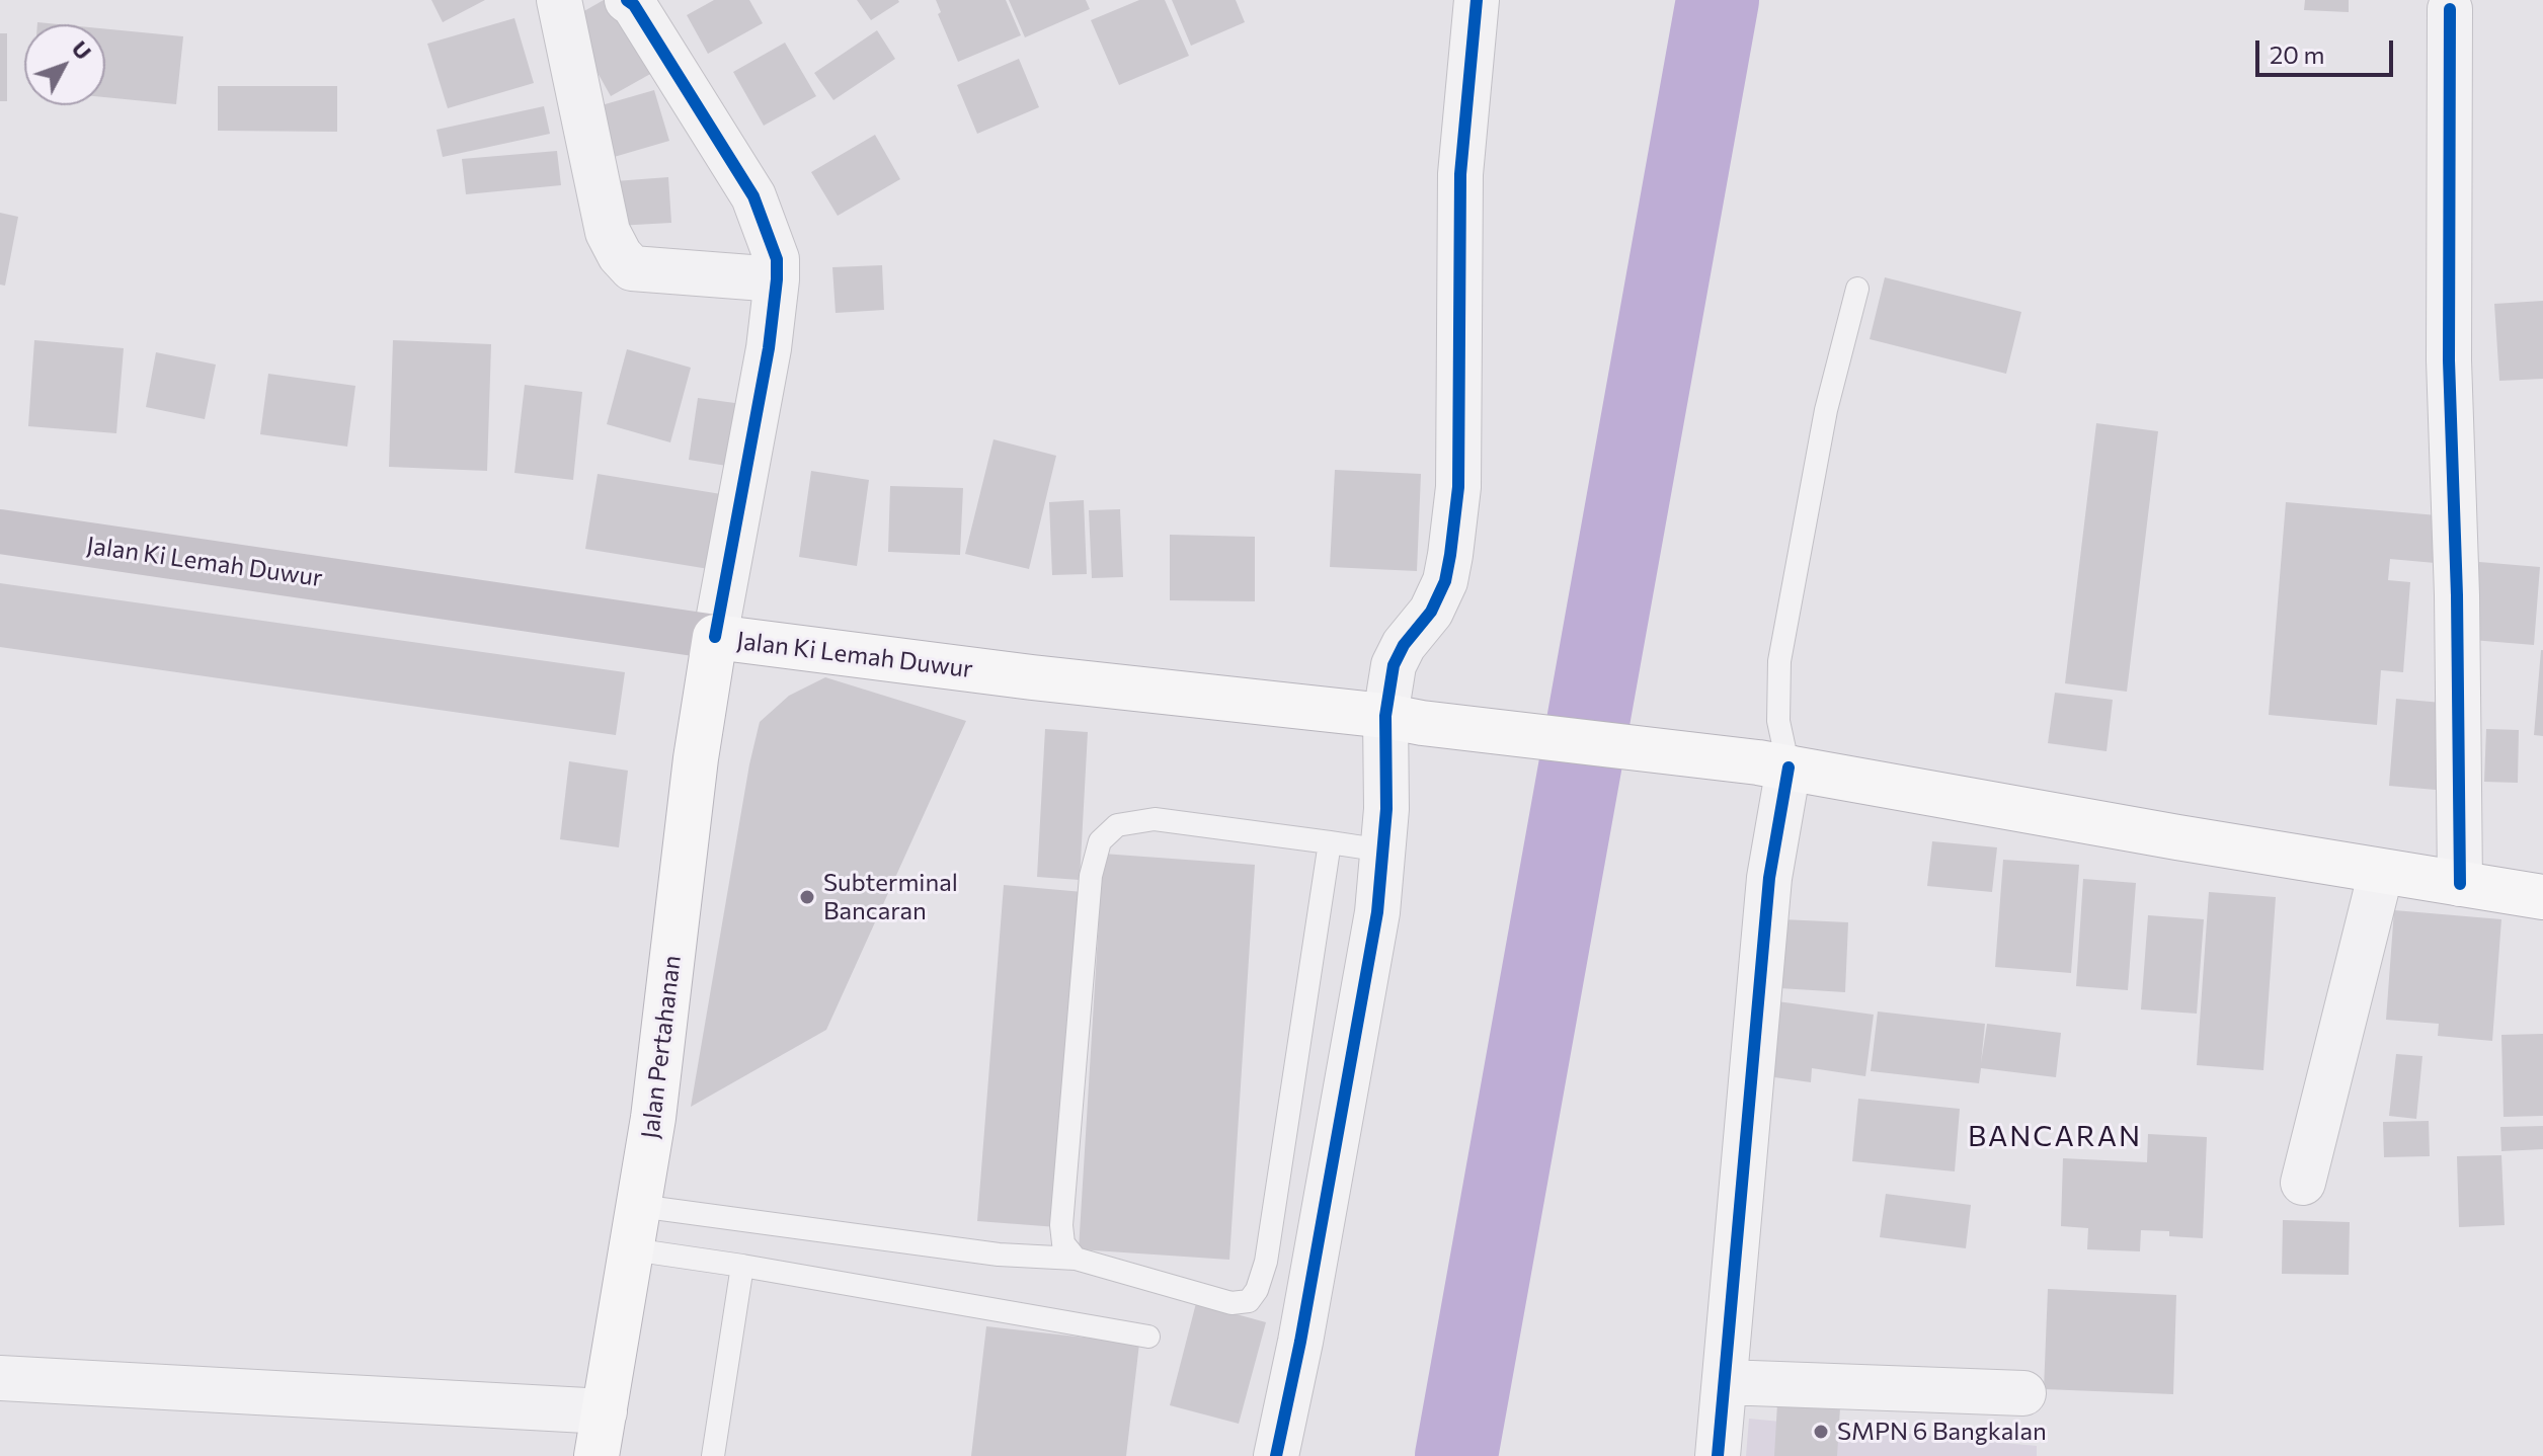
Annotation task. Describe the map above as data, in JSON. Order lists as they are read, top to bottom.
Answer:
{
  "streets": {
    "highway": ["Jalan Ki Lemah Duwur", "Jalan Pertahanan"]
  },
  "crossings": [
    ["Jalan Ki Lemah Duwur", "Jalan Pertahanan"]
  ],
  "districts": ["BANCARAN"],
  "places": ["Subterminal Bancaran", "SMPN 6 Bangkalan"],
  "scale_bar": "20 m",
  "north": "top right"
}
